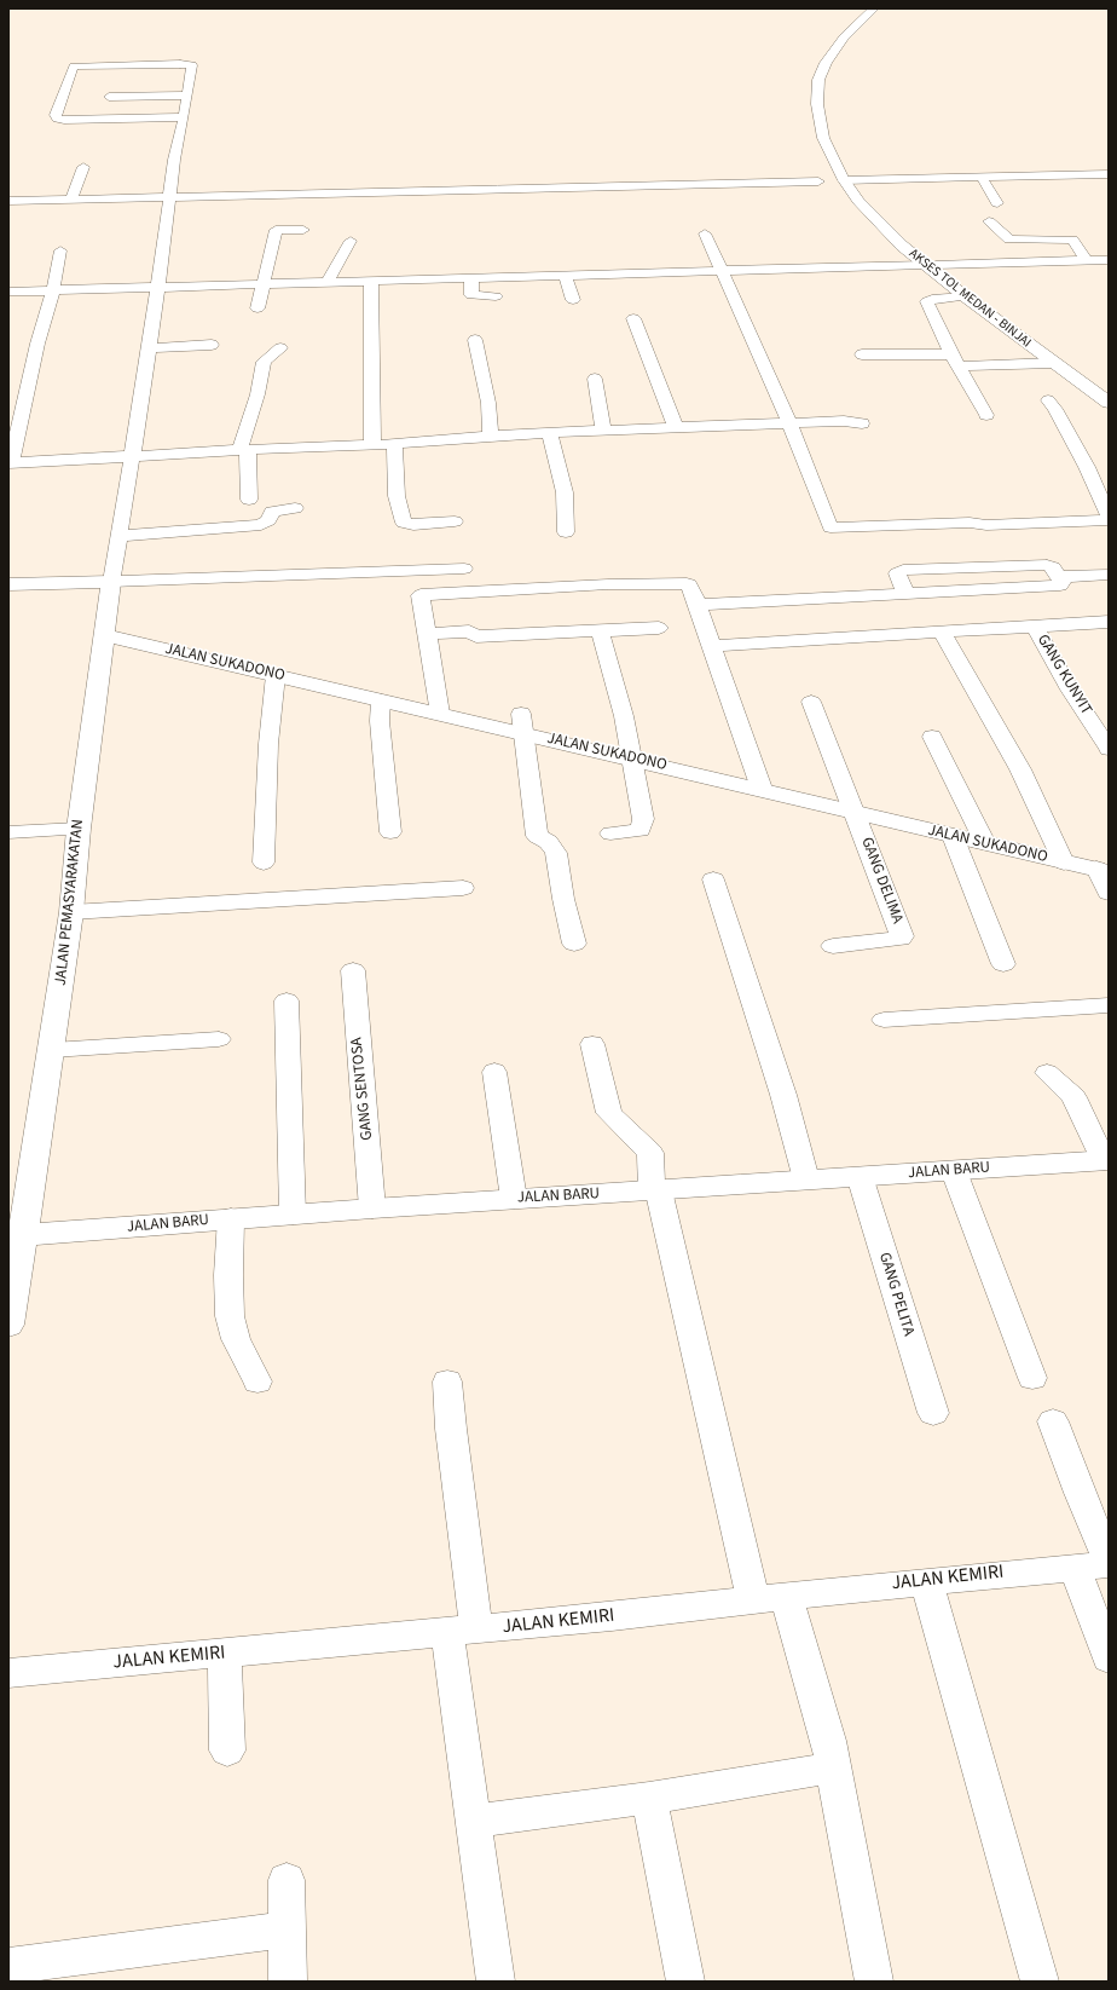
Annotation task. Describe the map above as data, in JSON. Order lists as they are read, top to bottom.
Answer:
{
  "streets": {
    "main road": [
      "AKSES TOL MEDAN - BINJAI",
      "JALAN SUKADONO",
      "JALAN PEMASYARAKATAN",
      "JALAN BARU"
    ],
    "street": [
      "GANG KUNYIT",
      "GANG DELIMA",
      "GANG SENTOSA",
      "GANG PELITA",
      "JALAN KEMIRI"
    ]
  },
  "crossings": [
    ["JALAN SUKADONO", "GANG DELIMA"],
    ["JALAN SUKADONO", "JALAN PEMASYARAKATAN"],
    ["JALAN PEMASYARAKATAN", "JALAN BARU"],
    ["GANG SENTOSA", "JALAN BARU"],
    ["JALAN BARU", "GANG PELITA"]
  ]
}
